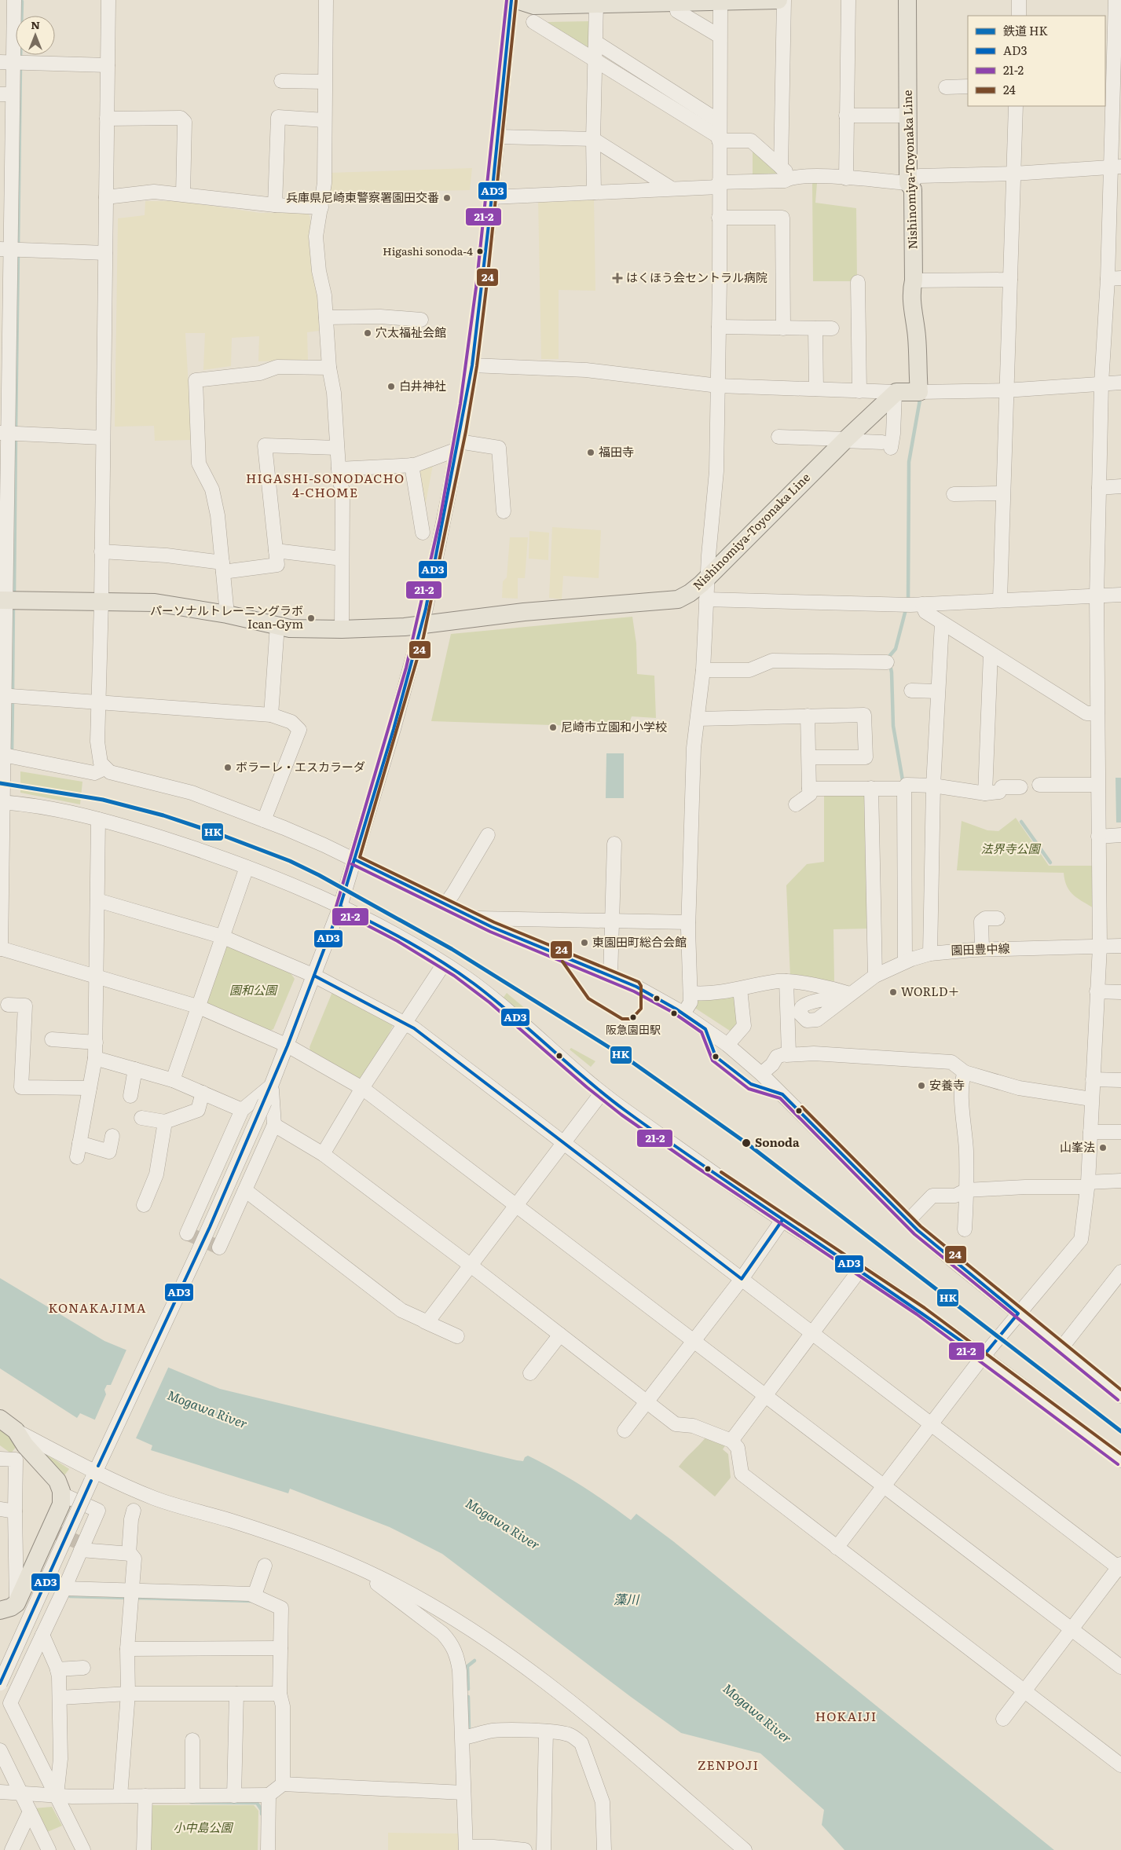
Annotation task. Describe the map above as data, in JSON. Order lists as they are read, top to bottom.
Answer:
{
  "streets": {
    "main road": ["Nishinomiya-Toyonaka Line"],
    "street": ["園田豊中線"]
  },
  "districts": [
    "HIGASHI-SONODACHO 4-CHOME",
    "KONAKAJIMA",
    "HOKAIJI",
    "ZENPOJI"
  ],
  "water": ["Mogawa River", "藻川"],
  "parks": ["法界寺公園", "園和公園", "小中島公園"],
  "places": {
    "other": [
      "兵庫県尼崎東警察署園田交番",
      "Higashi sonoda-4",
      "穴太福祉会館",
      "白井神社",
      "福田寺",
      "パーソナルトレーニングラボ Ican-Gym",
      "尼崎市立園和小学校",
      "ボラーレ・エスカラーダ",
      "東園田町総合会館",
      "WORLD＋",
      "阪急園田駅",
      "安養寺",
      "Sonoda",
      "山峯法"
    ],
    "health": ["はくほう会セントラル病院"]
  },
  "lines": [
    "transit line AD3",
    "transit line 21-2",
    "transit line 24",
    "rail line HK"
  ],
  "legend": [
    "鉄道 HK",
    "AD3",
    "21-2",
    "24"
  ],
  "north": "top"
}
